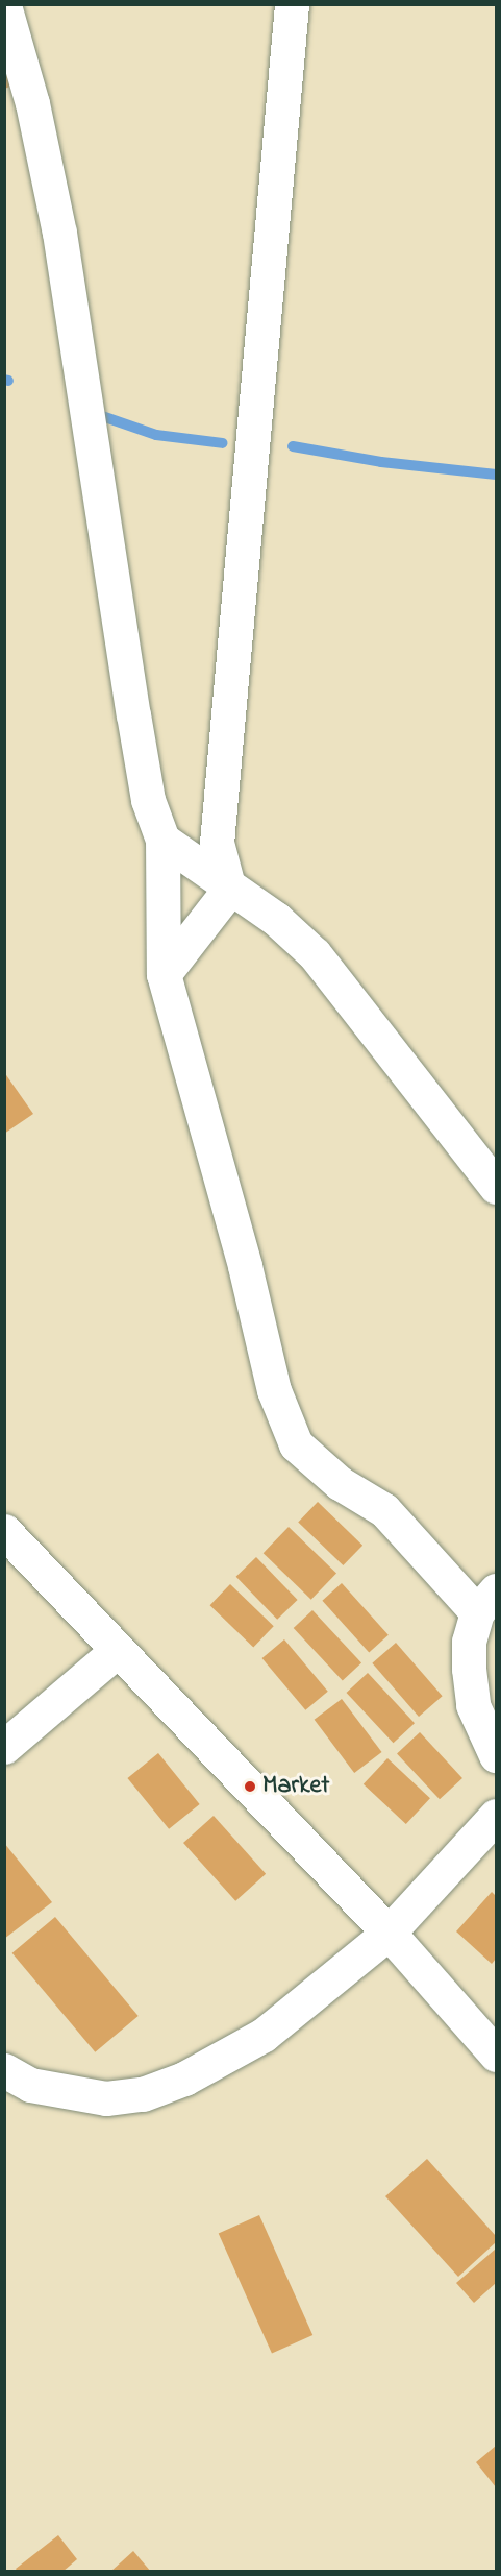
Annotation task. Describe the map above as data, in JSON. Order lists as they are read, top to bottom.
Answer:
{
  "places": ["Market"]
}
